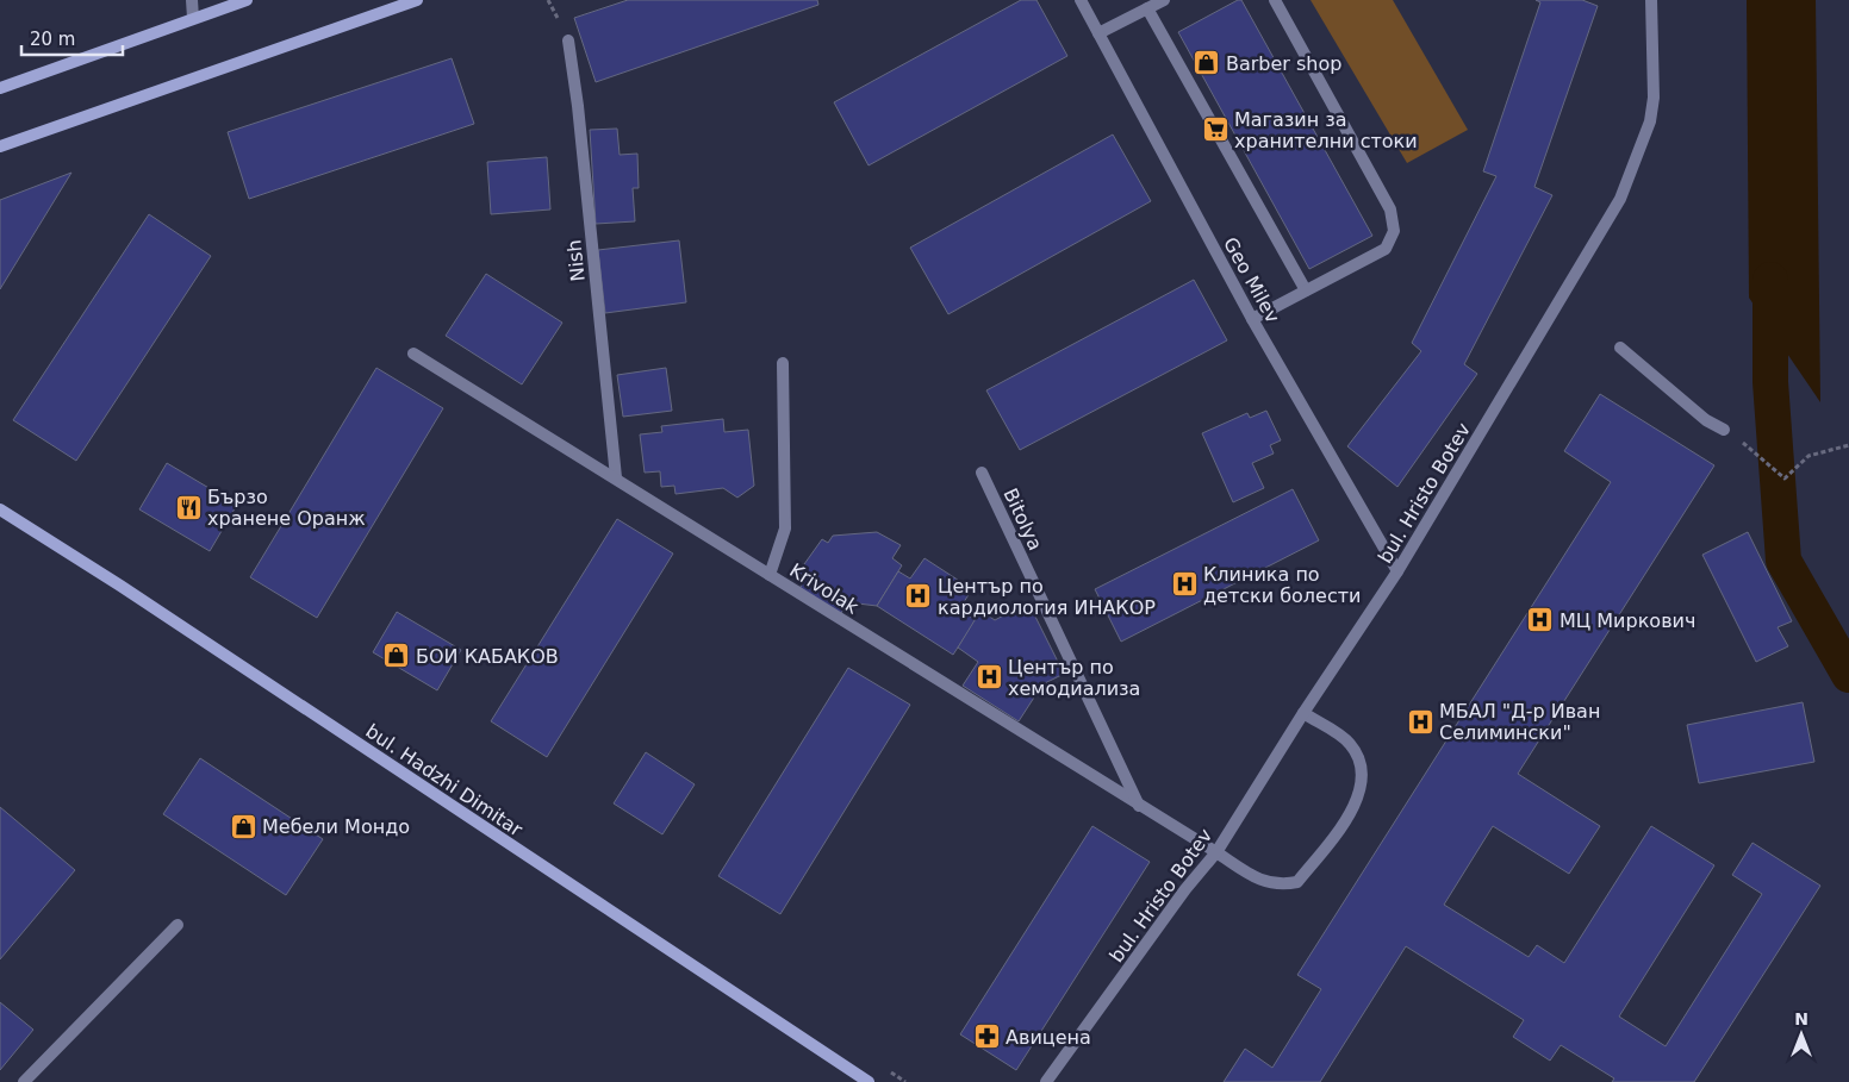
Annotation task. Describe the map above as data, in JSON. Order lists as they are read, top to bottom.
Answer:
{
  "streets": {
    "street": [
      "Nish",
      "Geo Milev",
      "bul. Hristo Botev",
      "Bitolya",
      "Krivolak",
      "bul. Hadzhi Dimitar"
    ]
  },
  "crossings": [
    ["Nish", "Krivolak"],
    ["Geo Milev", "bul. Hristo Botev"],
    ["bul. Hristo Botev", "Krivolak"],
    ["Bitolya", "Krivolak"]
  ],
  "places": {
    "shop": ["Barber shop", "БОИ КАБАКОВ", "Мебели Мондо"],
    "supermarket": ["Магазин за хранителни стоки"],
    "restaurant": ["Бързо хранене Оранж"],
    "hospital": [
      "Клиника по детски болести",
      "Център по кардиология ИНАКОР",
      "МЦ Миркович",
      "Център по хемодиализа",
      "МБАЛ \"Д-р Иван Селимински\""
    ],
    "pharmacy": ["Авицена"]
  },
  "scale_bar": "20 m",
  "north": "top"
}
